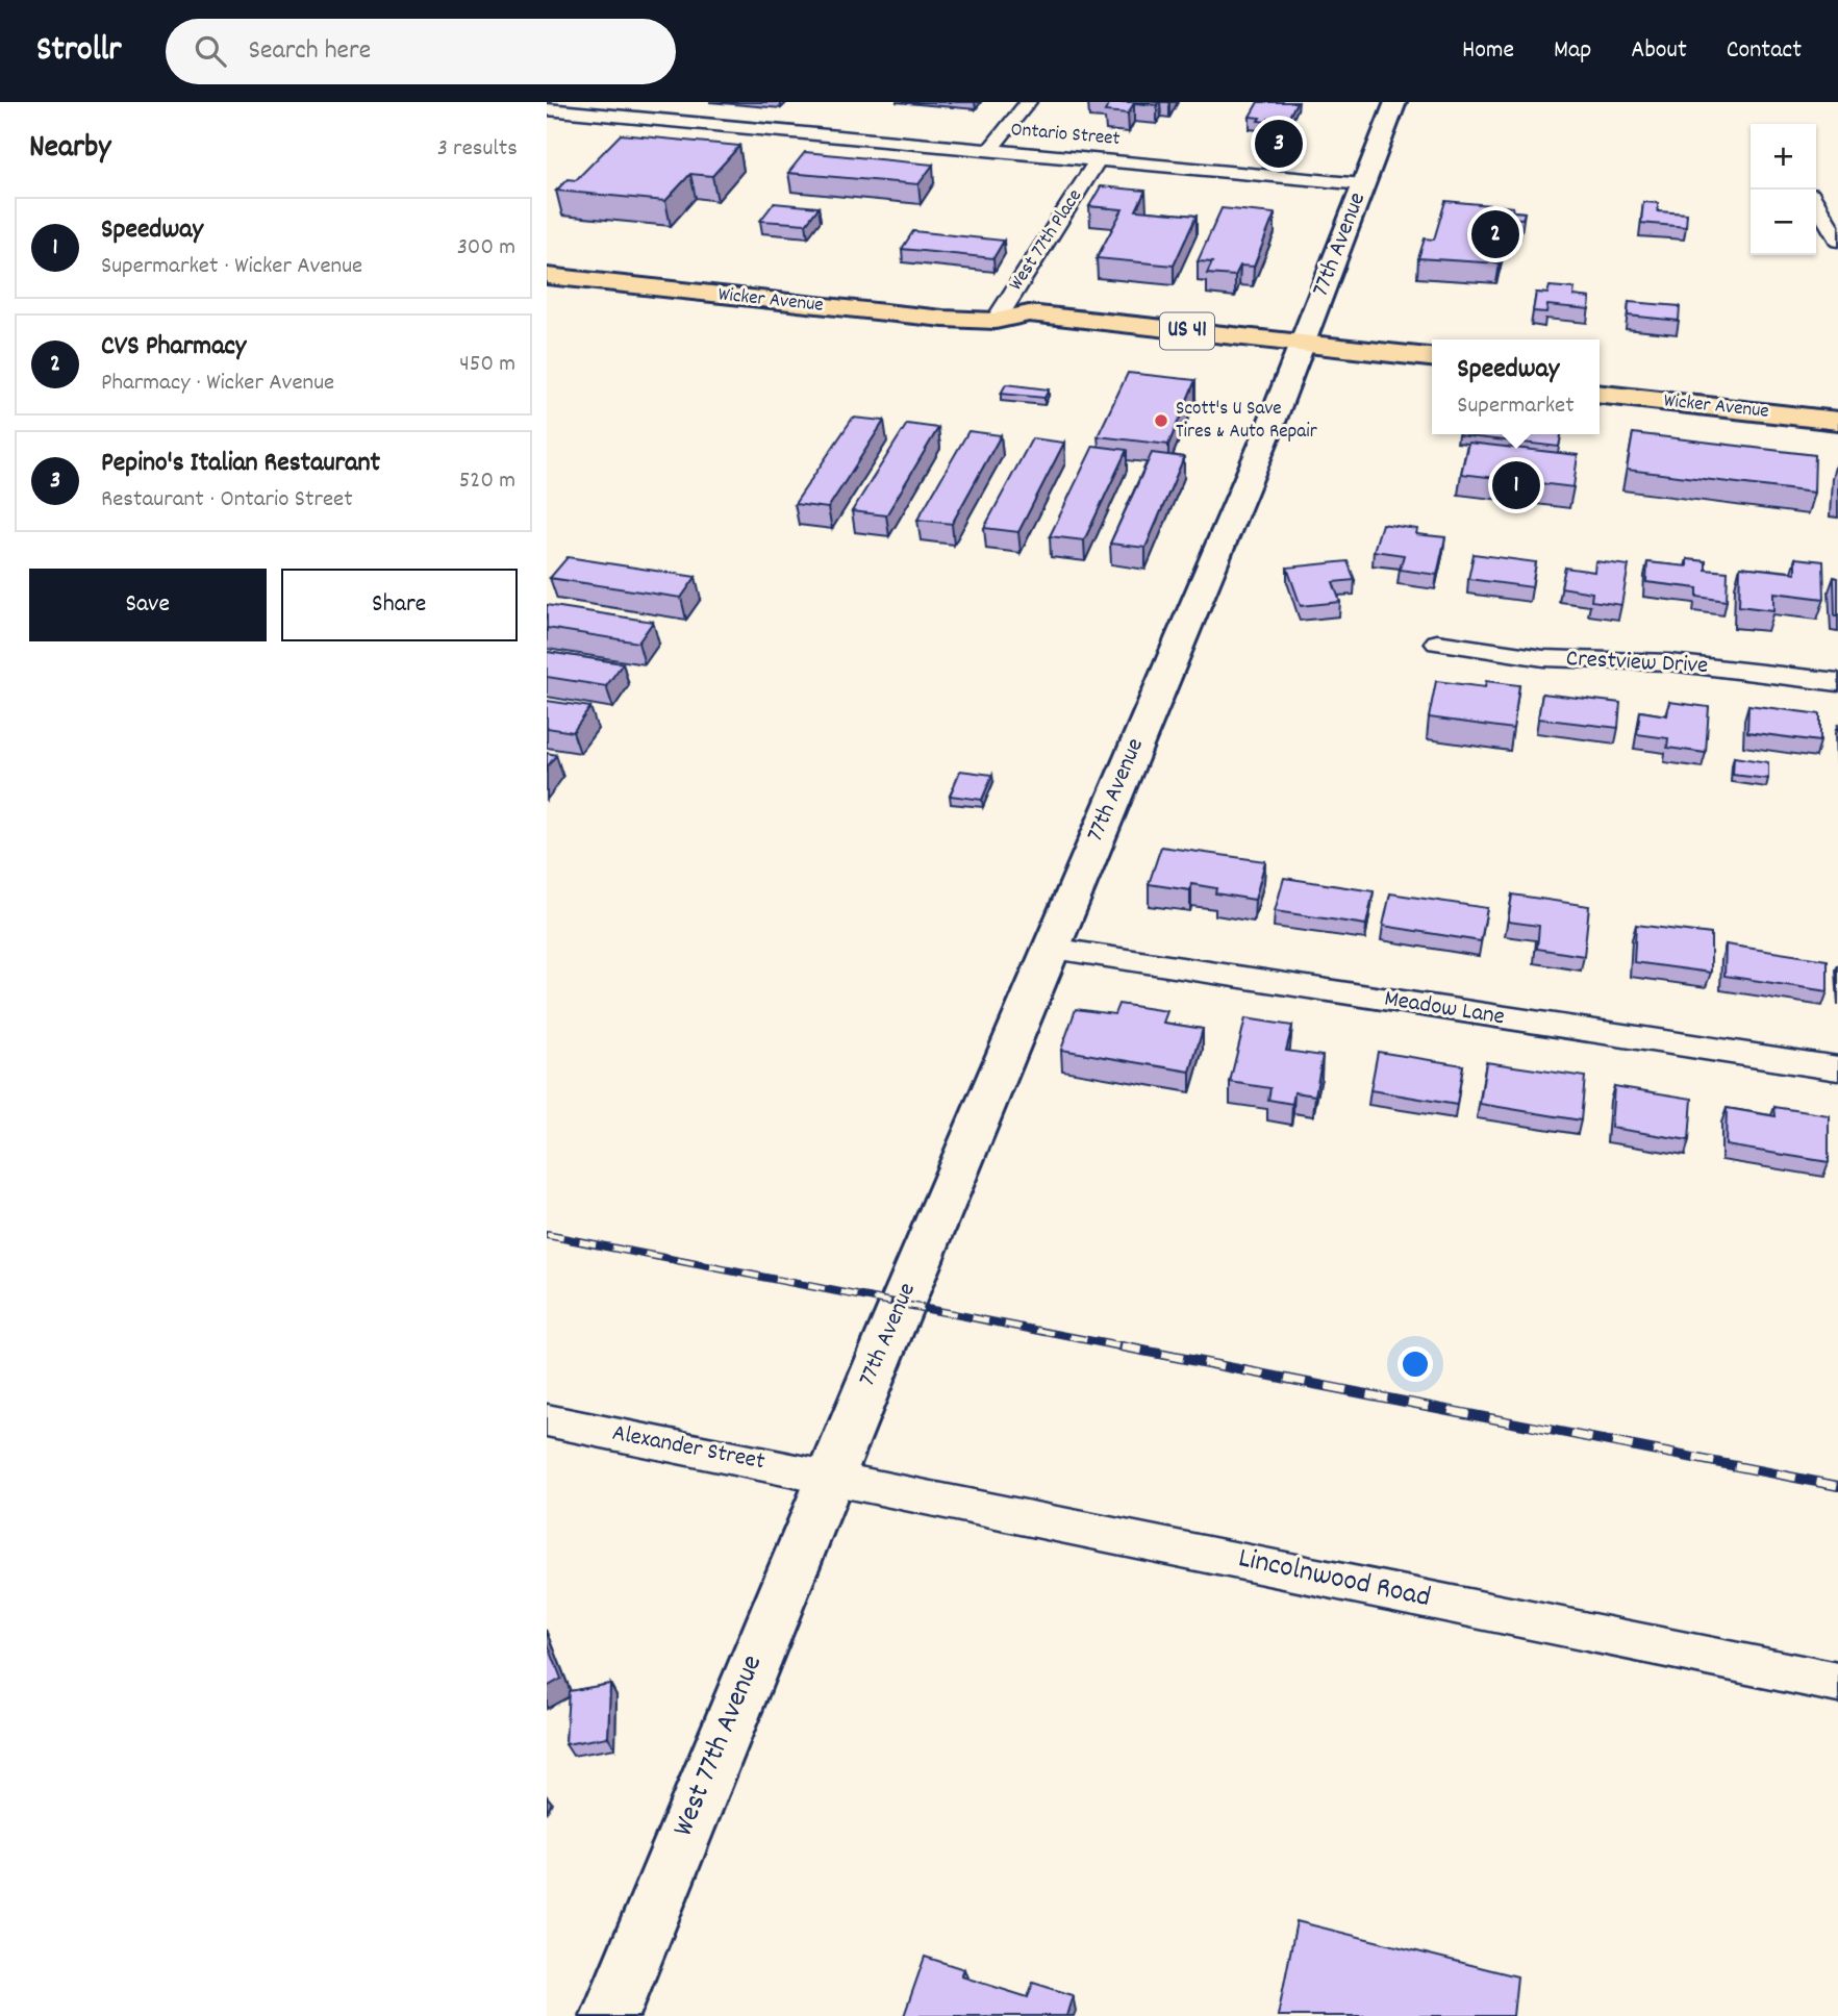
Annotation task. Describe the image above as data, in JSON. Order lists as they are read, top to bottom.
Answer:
{
  "streets": {
    "highway": ["Wicker Avenue", "US 41"],
    "street": [
      "Ontario Street",
      "West 77th Place",
      "77th Avenue",
      "Crestview Drive",
      "Meadow Lane",
      "Alexander Street",
      "Lincolnwood Road",
      "West 77th Avenue"
    ]
  },
  "crossings": [
    ["Ontario Street", "West 77th Place"],
    ["Ontario Street", "77th Avenue"],
    ["West 77th Place", "Wicker Avenue"],
    ["77th Avenue", "Wicker Avenue"],
    ["77th Avenue", "Meadow Lane"],
    ["77th Avenue", "Alexander Street"],
    ["77th Avenue", "Lincolnwood Road"],
    ["77th Avenue", "West 77th Avenue"],
    ["Alexander Street", "Lincolnwood Road"],
    ["Alexander Street", "West 77th Avenue"],
    ["Lincolnwood Road", "West 77th Avenue"]
  ],
  "places": ["Scott's U Save Tires & Auto Repair"],
  "page": {
    "header": "Strollr",
    "search": "Search here",
    "nav": [
      "Home",
      "Map",
      "About",
      "Contact"
    ],
    "heading": ["Nearby", "3 results"],
    "pins": ["3", "2", "1"],
    "map_buttons": ["+", "−"],
    "list": [
      {
        "mark": "1",
        "name": "Speedway",
        "note": "Supermarket · Wicker Avenue",
        "value": "300 m"
      },
      {
        "mark": "2",
        "name": "CVS Pharmacy",
        "note": "Pharmacy · Wicker Avenue",
        "value": "450 m"
      },
      {
        "mark": "3",
        "name": "Pepino's Italian Restaurant",
        "note": "Restaurant · Ontario Street",
        "value": "520 m"
      }
    ],
    "popup": ["Speedway", "Supermarket"],
    "buttons": ["Save", "Share"]
  }
}
